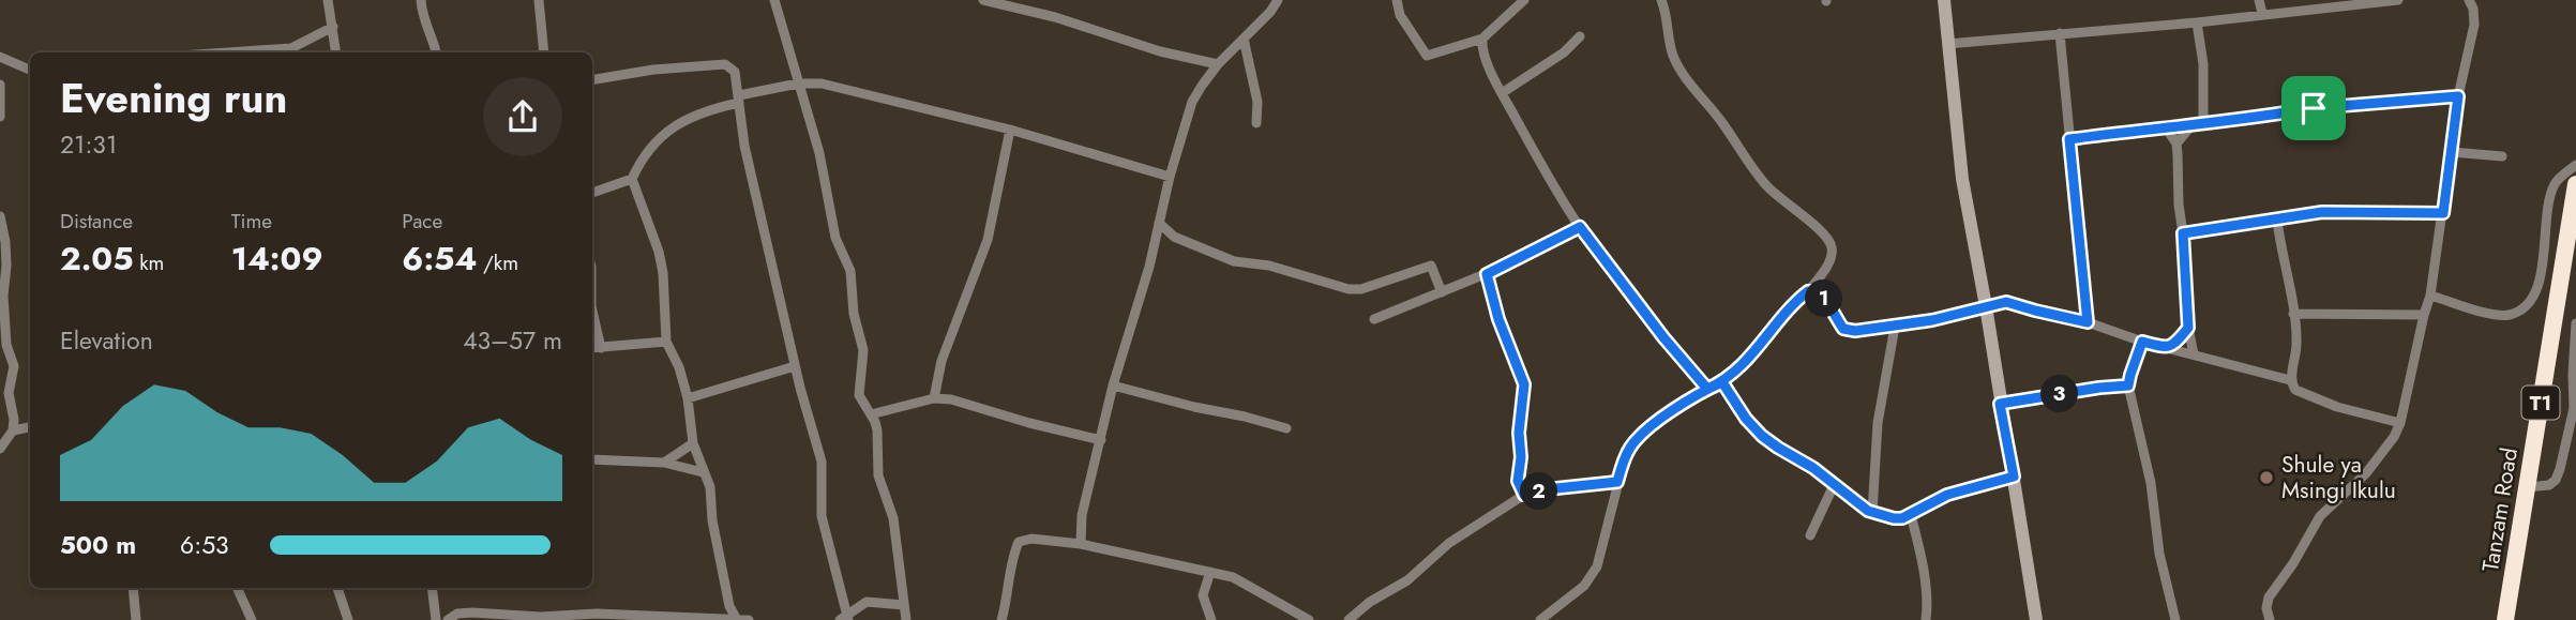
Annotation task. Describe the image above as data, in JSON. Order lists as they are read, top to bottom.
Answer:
{
  "streets": {
    "highway": ["T1", "Tanzam Road"]
  },
  "places": ["Shule ya Msingi Ikulu"],
  "page": {
    "heading": ["Evening run", "21:31"],
    "stats": [
      ["Distance", "2.05 km"],
      ["Time", "14:09"],
      ["Pace", "6:54 /km"]
    ],
    "pins": ["1", "3", "2"],
    "chart": ["Elevation", "43–57 m"],
    "list": [
      {
        "name": "500 m",
        "note": "6:53"
      }
    ]
  }
}
